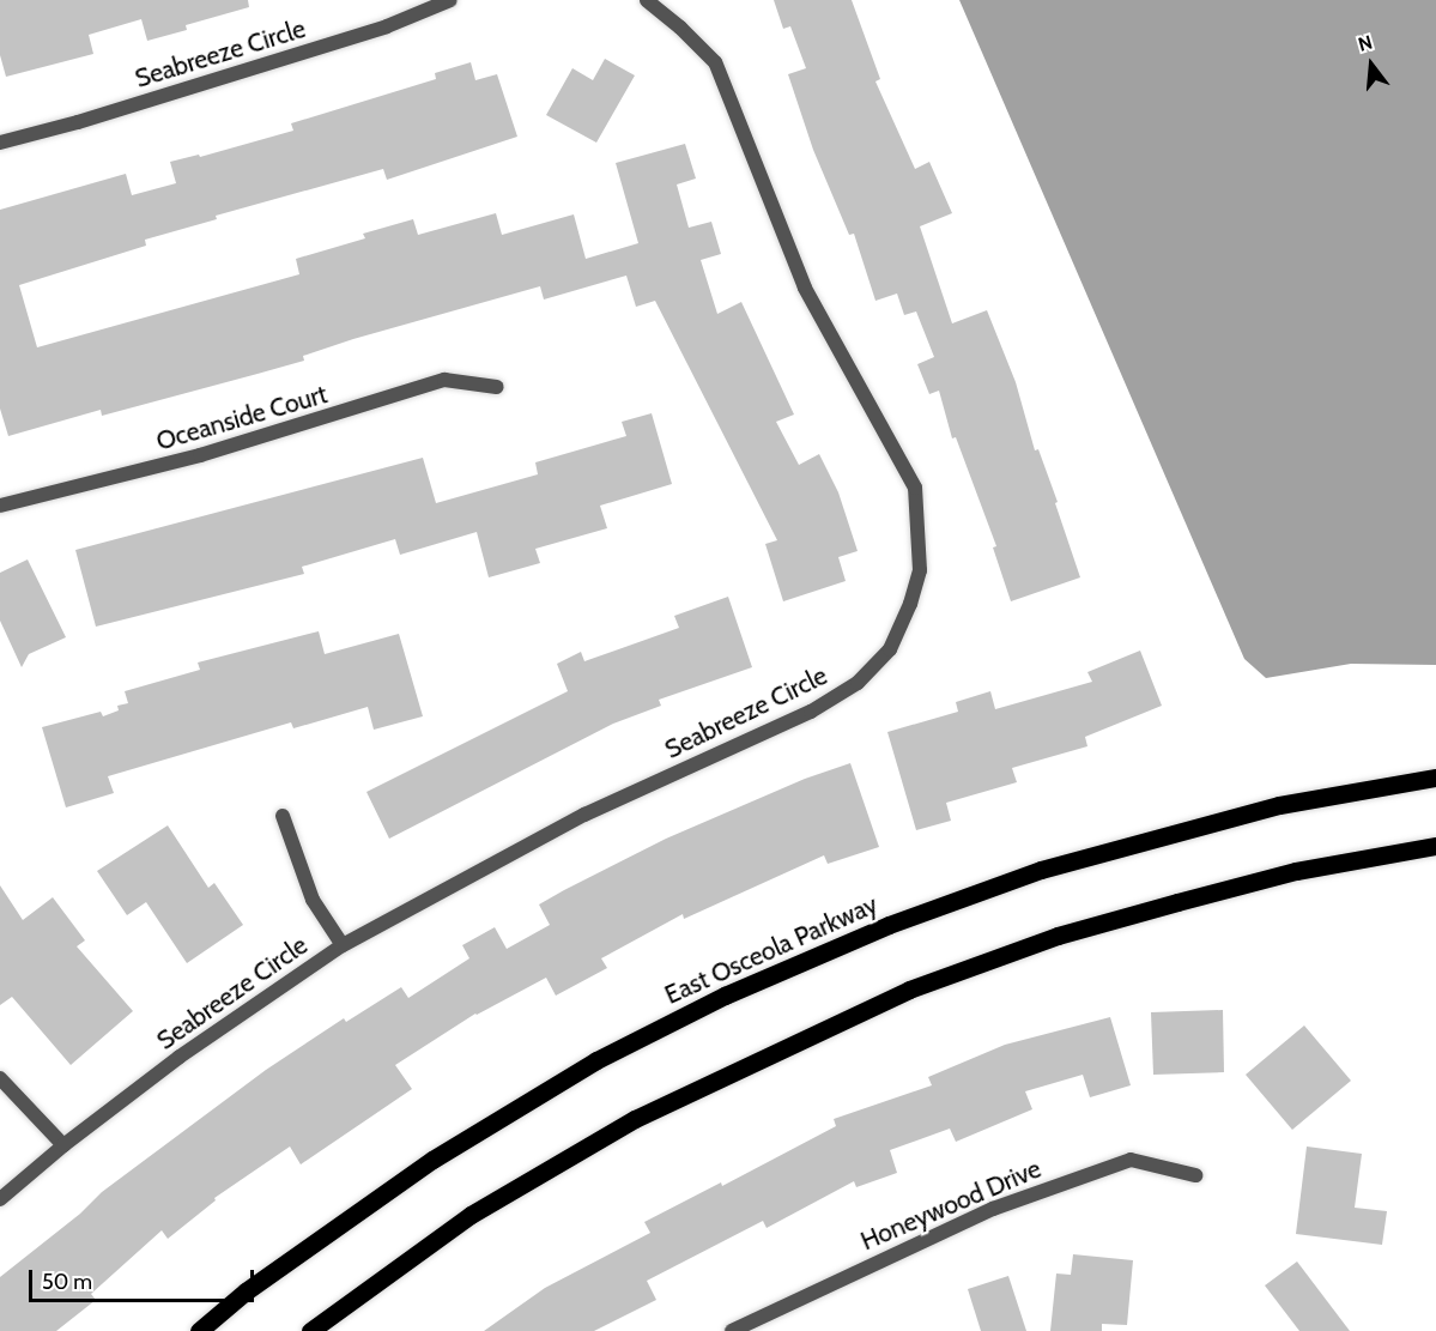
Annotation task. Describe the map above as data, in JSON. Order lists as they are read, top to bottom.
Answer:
{
  "streets": {
    "main road": ["East Osceola Parkway"],
    "street": ["Seabreeze Circle", "Oceanside Court", "Honeywood Drive"]
  },
  "scale_bar": "50 m",
  "north": "top"
}
